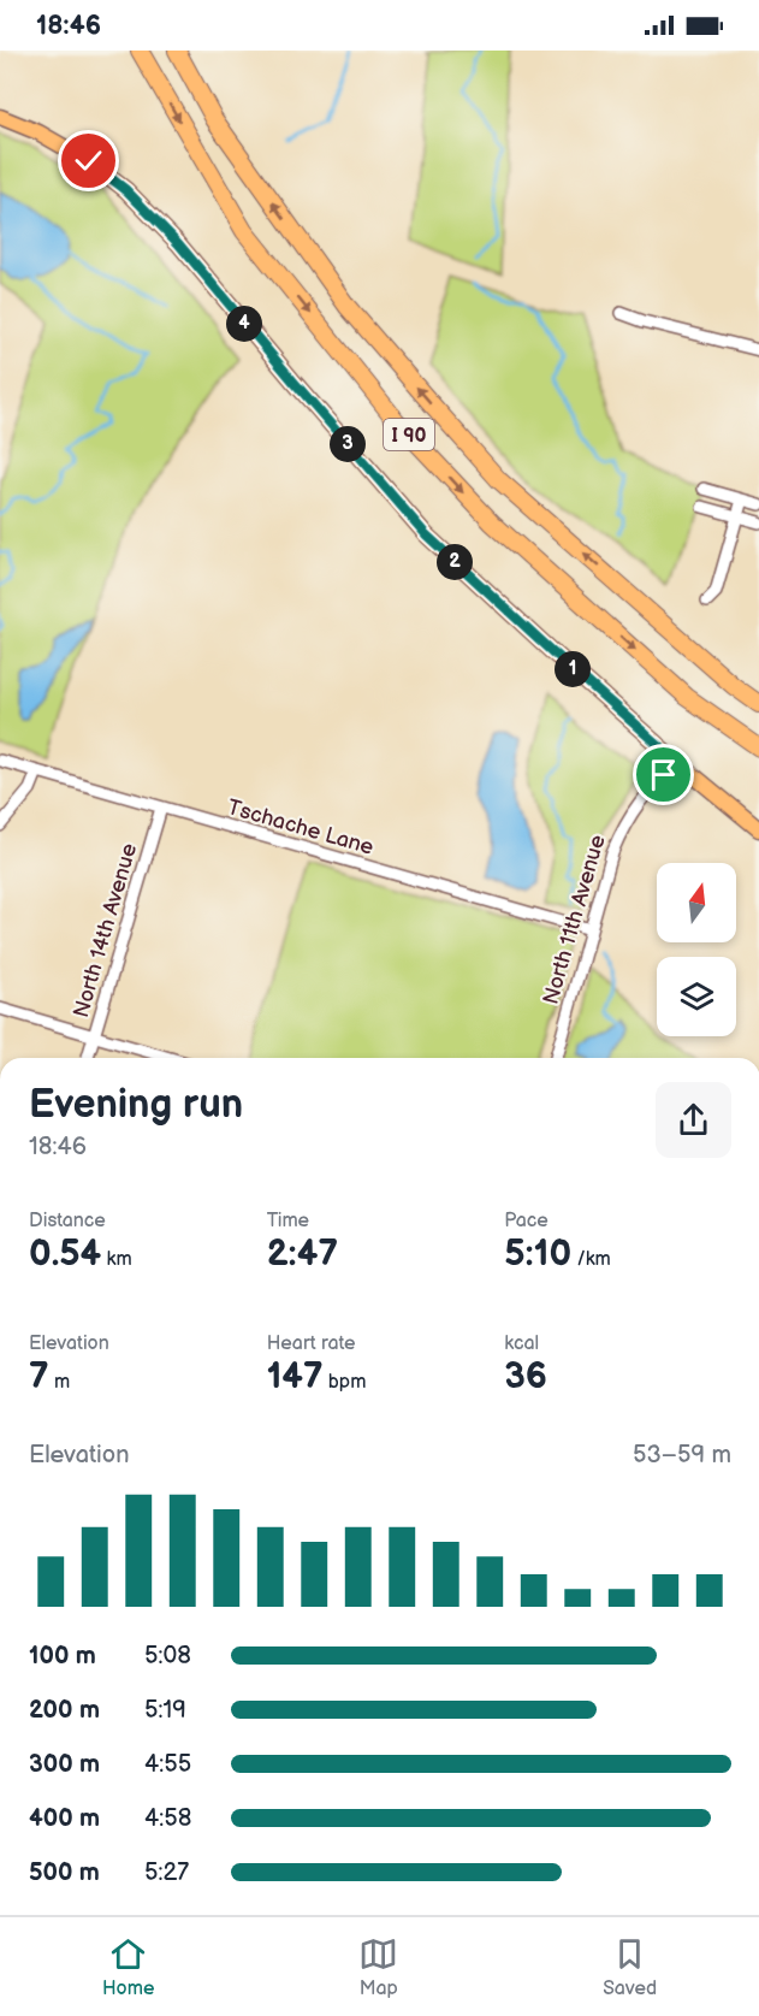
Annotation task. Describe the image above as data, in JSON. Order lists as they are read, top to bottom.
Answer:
{
  "streets": {
    "highway": ["I 90"],
    "street": ["Tschache Lane", "North 11th Avenue", "North 14th Avenue"]
  },
  "crossings": [
    ["Tschache Lane", "North 11th Avenue"],
    ["Tschache Lane", "North 14th Avenue"]
  ],
  "north": "top",
  "page": {
    "status": "18:46",
    "pins": [
      "4",
      "3",
      "2",
      "1"
    ],
    "heading": ["Evening run", "18:46"],
    "stats": [
      ["Distance", "0.54 km"],
      ["Time", "2:47"],
      ["Pace", "5:10 /km"],
      ["Elevation", "7 m"],
      ["Heart rate", "147 bpm"],
      ["kcal", "36"]
    ],
    "chart": ["Elevation", "53–59 m"],
    "list": [
      {
        "name": "100 m",
        "note": "5:08"
      },
      {
        "name": "200 m",
        "note": "5:19"
      },
      {
        "name": "300 m",
        "note": "4:55"
      },
      {
        "name": "400 m",
        "note": "4:58"
      },
      {
        "name": "500 m",
        "note": "5:27"
      }
    ],
    "tabs": ["Home", "Map", "Saved"]
  }
}
